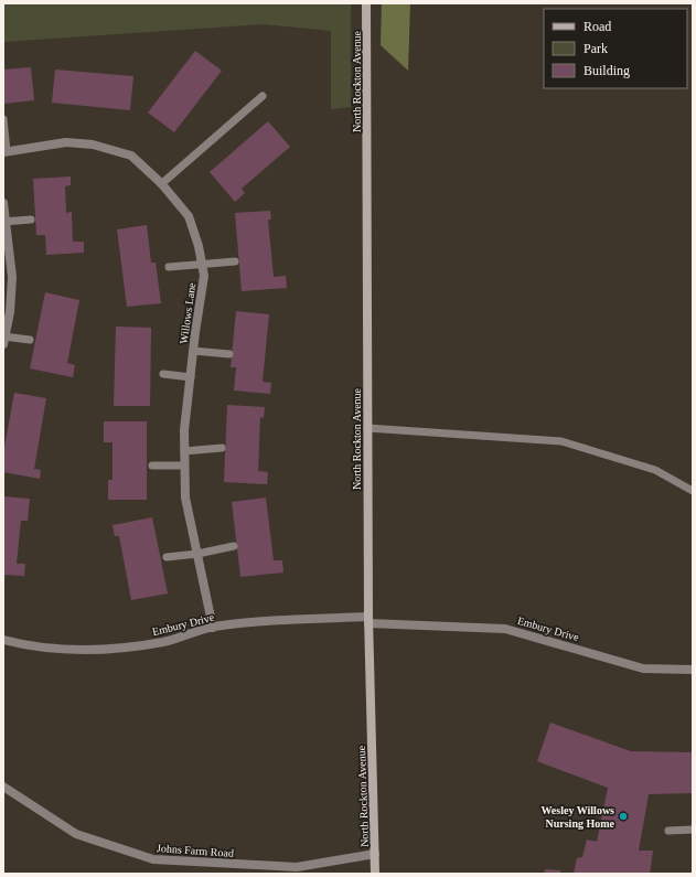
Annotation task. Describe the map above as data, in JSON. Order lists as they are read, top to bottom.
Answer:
{
  "streets": {
    "street": [
      "North Rockton Avenue",
      "Willows Lane",
      "Embury Drive",
      "Johns Farm Road"
    ]
  },
  "crossings": [
    ["North Rockton Avenue", "Embury Drive"],
    ["North Rockton Avenue", "Johns Farm Road"],
    ["Willows Lane", "Embury Drive"]
  ],
  "places": ["Wesley Willows Nursing Home"],
  "legend": ["Road", "Park", "Building"]
}
